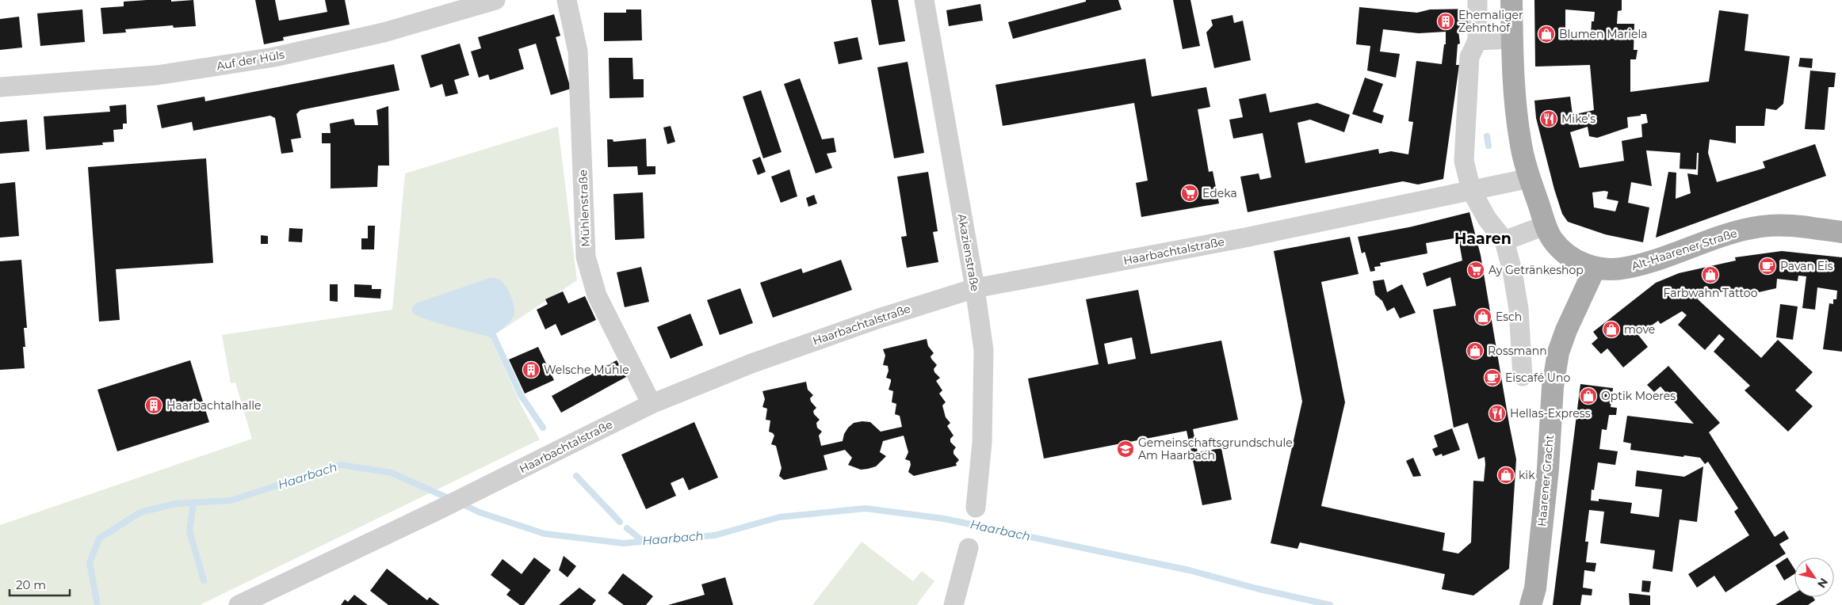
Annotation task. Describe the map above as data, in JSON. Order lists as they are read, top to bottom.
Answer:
{
  "streets": {
    "main road": ["Alt-Haarener Straße", "Haarener Gracht"],
    "street": [
      "Auf der Hüls",
      "Mühlenstraße",
      "Haarbachtalstraße",
      "Akazienstraße"
    ]
  },
  "crossings": [
    ["Mühlenstraße", "Haarbachtalstraße"],
    ["Alt-Haarener Straße", "Haarbachtalstraße"],
    ["Alt-Haarener Straße", "Haarener Gracht"],
    ["Haarbachtalstraße", "Akazienstraße"]
  ],
  "districts": ["Haaren"],
  "water": ["Haarbach"],
  "places": {
    "building": ["Ehemaliger Zehnthof", "Welsche Mühle", "Haarbachtalhalle"],
    "shop": [
      "Blumen Mariela",
      "Farbwahn Tattoo",
      "Esch",
      "move",
      "Rossmann",
      "Optik Moeres",
      "kik"
    ],
    "restaurant": ["Mike's", "Hellas-Express"],
    "supermarket": ["Edeka", "Ay Getränkeshop"],
    "cafe": ["Pavan Eis", "Eiscafé Uno"],
    "school or university": ["Gemeinschaftsgrundschule Am Haarbach"]
  },
  "scale_bar": "20 m",
  "north": "bottom right"
}
